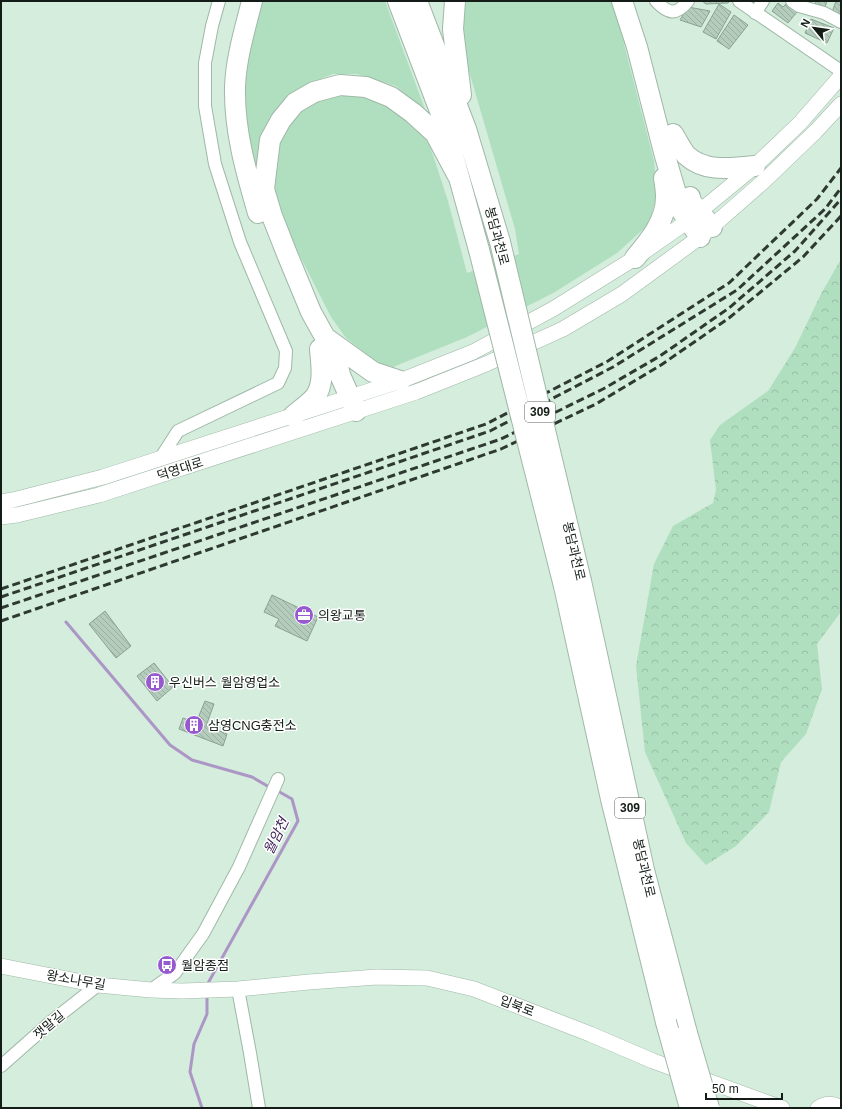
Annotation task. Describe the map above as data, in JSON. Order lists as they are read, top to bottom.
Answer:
{
  "streets": {
    "highway": ["봉담과천로", "309"],
    "street": [
      "덕영대로",
      "왕소나무길",
      "입북로",
      "잿말길"
    ]
  },
  "crossings": [
    ["왕소나무길", "입북로"],
    ["왕소나무길", "잿말길"]
  ],
  "water": ["월암천"],
  "places": {
    "office": ["의왕교통"],
    "building": ["우신버스 월암영업소", "삼영CNG충전소"],
    "bus stop": ["월암종점"]
  },
  "scale_bar": "50 m",
  "north": "top left"
}
